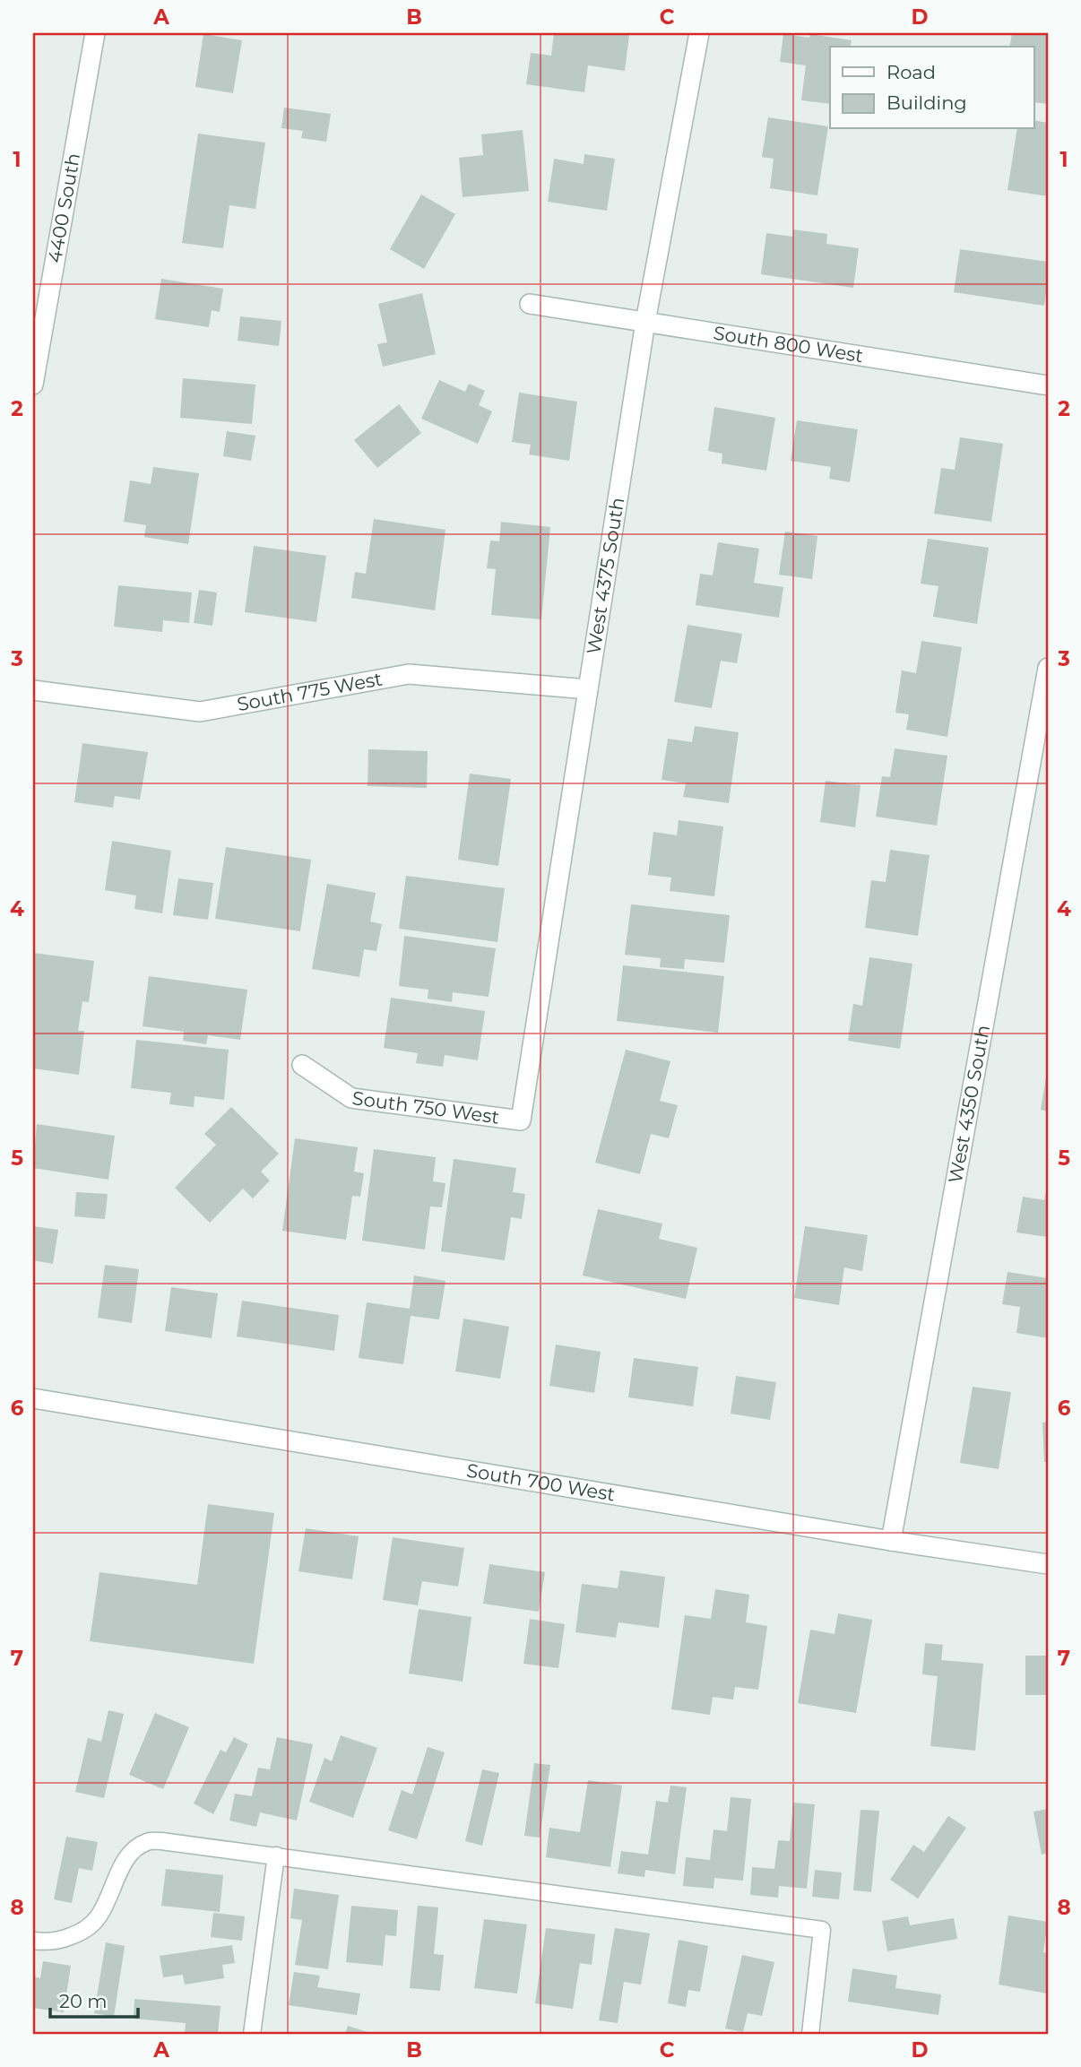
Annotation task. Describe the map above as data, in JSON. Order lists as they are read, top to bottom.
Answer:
{
  "streets": {
    "street": [
      "4400 South",
      "South 800 West",
      "West 4375 South",
      "South 775 West",
      "West 4350 South",
      "South 750 West",
      "South 700 West"
    ]
  },
  "crossings": [
    ["South 800 West", "West 4375 South"],
    ["West 4375 South", "South 775 West"],
    ["West 4375 South", "South 750 West"],
    ["West 4350 South", "South 700 West"]
  ],
  "legend": ["Road", "Building"],
  "scale_bar": "20 m",
  "grid": {
    "columns": [
      "A",
      "B",
      "C",
      "D"
    ],
    "rows": [
      "1",
      "2",
      "3",
      "4",
      "5",
      "6",
      "7",
      "8"
    ]
  }
}
